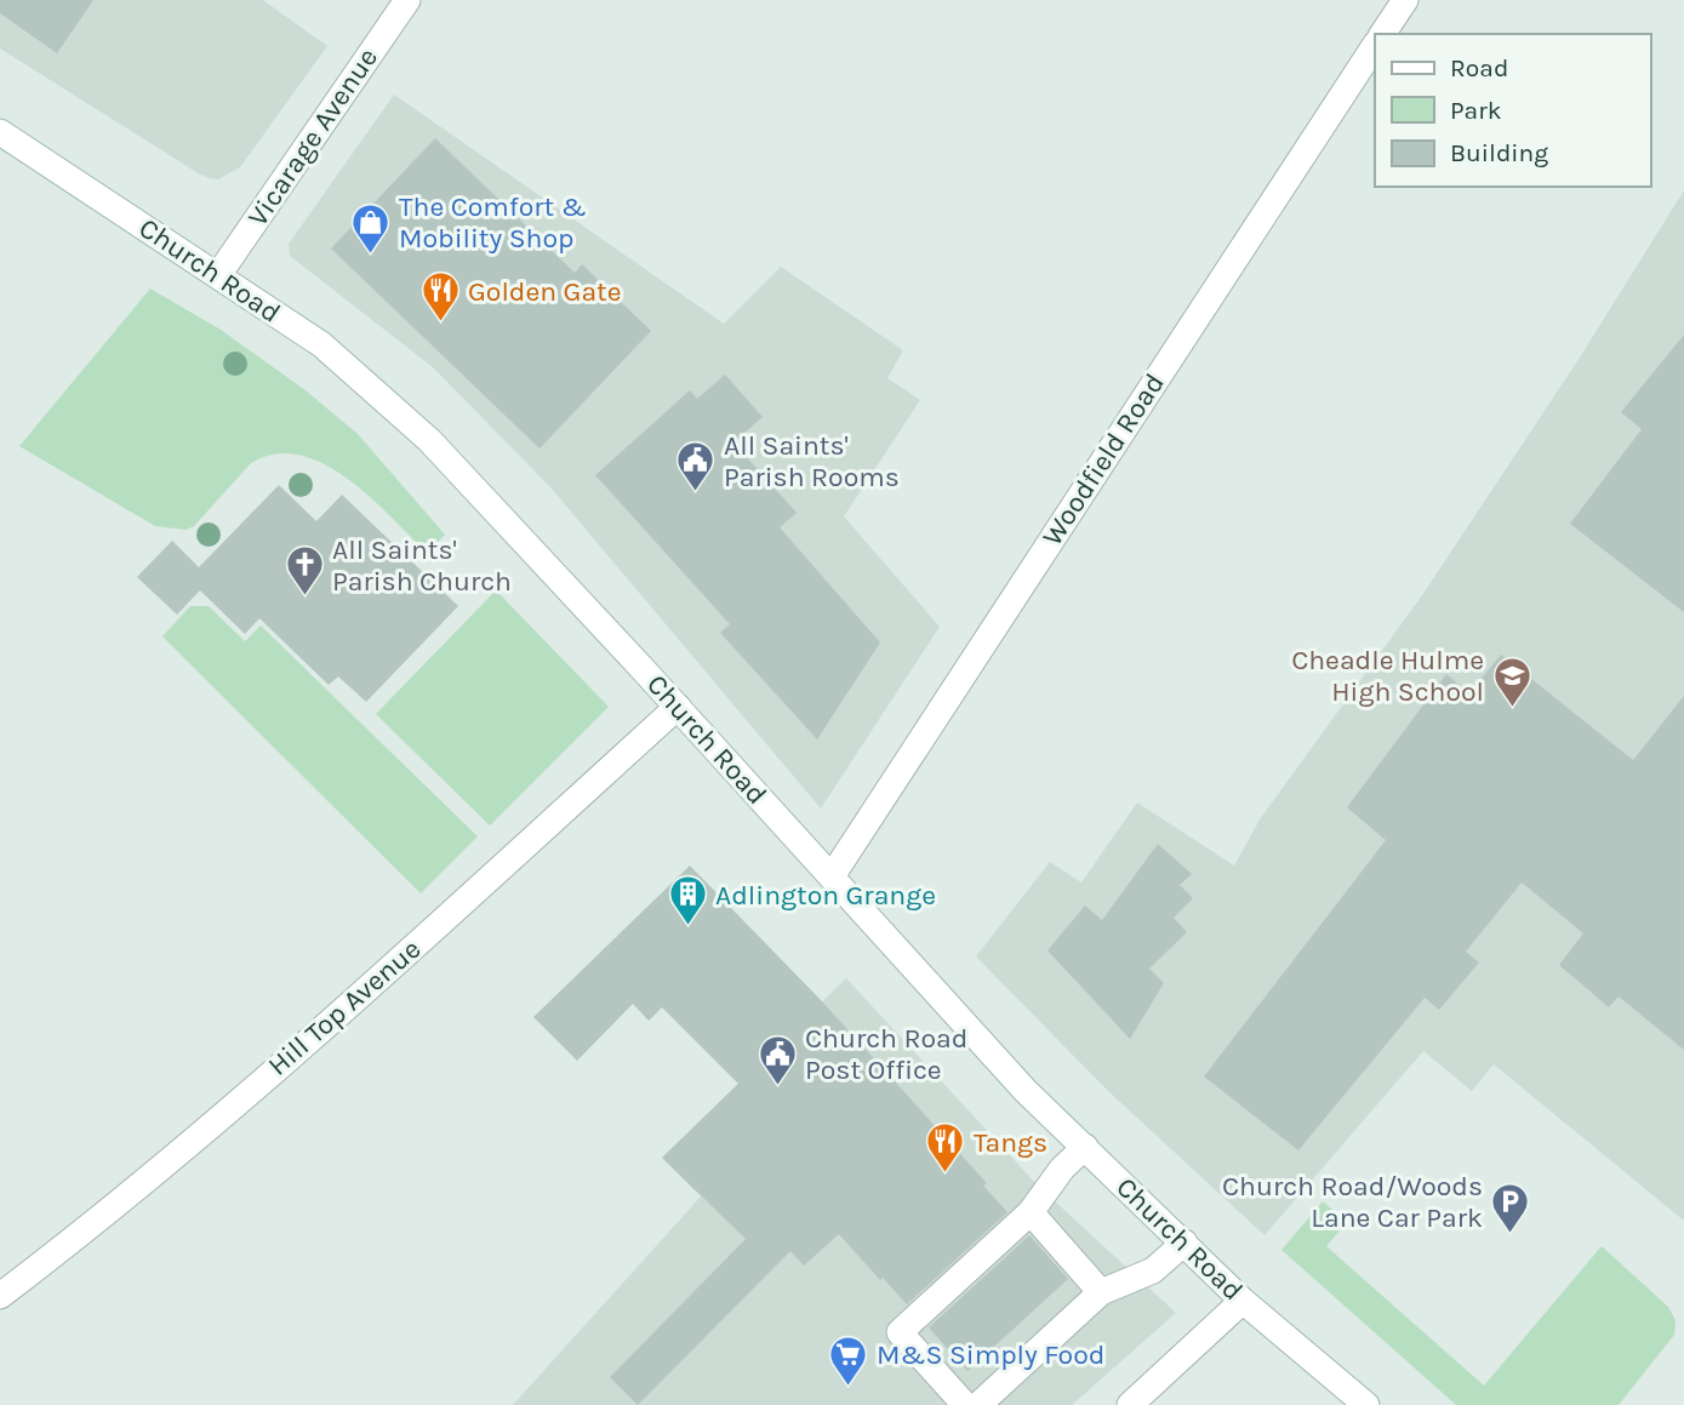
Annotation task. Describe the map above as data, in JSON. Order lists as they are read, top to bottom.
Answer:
{
  "streets": {
    "street": [
      "Vicarage Avenue",
      "Church Road",
      "Woodfield Road",
      "Hill Top Avenue"
    ]
  },
  "crossings": [
    ["Vicarage Avenue", "Church Road"],
    ["Church Road", "Woodfield Road"],
    ["Church Road", "Hill Top Avenue"]
  ],
  "places": {
    "shop": ["The Comfort & Mobility Shop"],
    "restaurant": ["Golden Gate", "Tangs"],
    "public building": ["All Saints' Parish Rooms", "Church Road Post Office"],
    "church": ["All Saints' Parish Church"],
    "school or university": ["Cheadle Hulme High School"],
    "building": ["Adlington Grange"],
    "parking": ["Church Road/Woods Lane Car Park"],
    "supermarket": ["M&S Simply Food"]
  },
  "legend": ["Road", "Park", "Building"]
}
